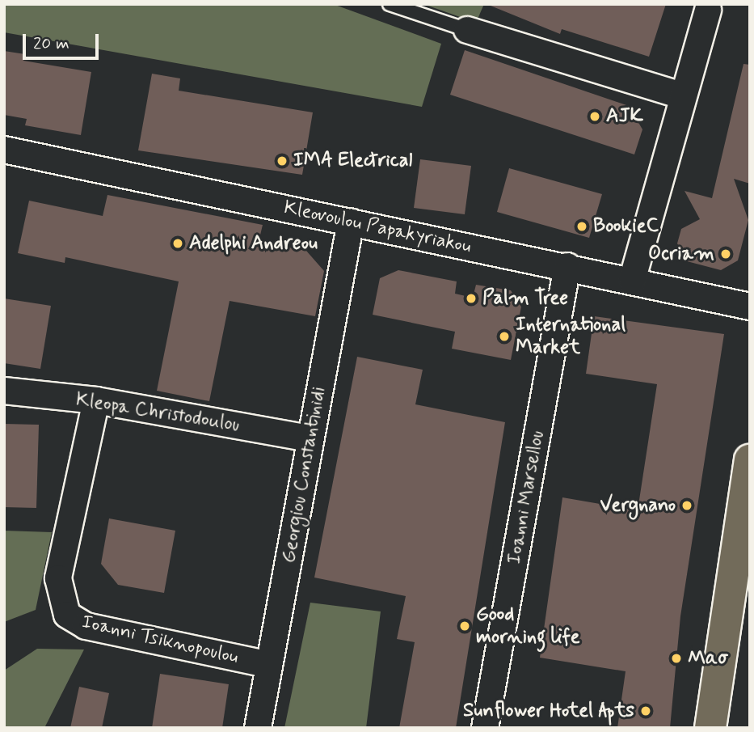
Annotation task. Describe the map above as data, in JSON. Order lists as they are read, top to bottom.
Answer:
{
  "streets": {
    "street": [
      "Kleovoulou Papakyriakou",
      "Kleopa Christodoulou",
      "Georgiou Constantinidi",
      "Ioanni Marsellou",
      "Ioanni Tsiknopoulou"
    ]
  },
  "crossings": [
    ["Kleovoulou Papakyriakou", "Georgiou Constantinidi"],
    ["Kleovoulou Papakyriakou", "Ioanni Marsellou"],
    ["Kleopa Christodoulou", "Georgiou Constantinidi"],
    ["Kleopa Christodoulou", "Ioanni Tsiknopoulou"],
    ["Georgiou Constantinidi", "Ioanni Tsiknopoulou"]
  ],
  "places": [
    "AJK",
    "IMA Electrical",
    "BookieC",
    "Adelphi Andreou",
    "Ocriam",
    "Palm Tree",
    "International Market",
    "Vergnano",
    "Good morning life",
    "Μασ",
    "Sunflower Hotel Apts"
  ],
  "scale_bar": "20 m"
}
